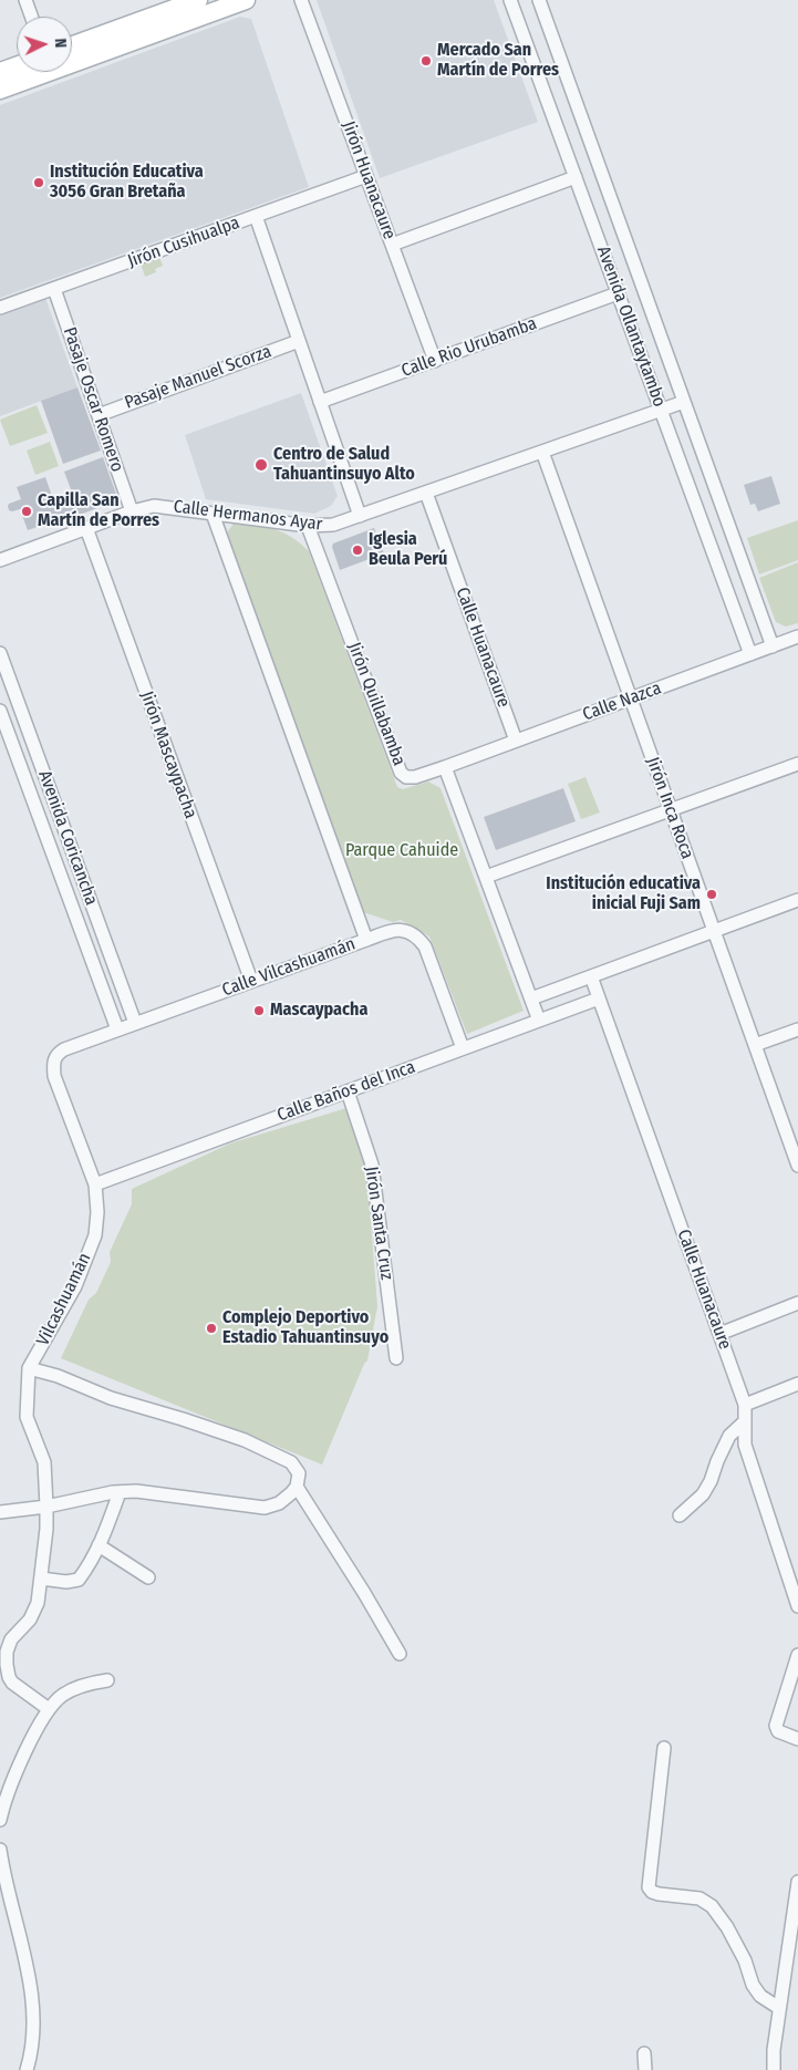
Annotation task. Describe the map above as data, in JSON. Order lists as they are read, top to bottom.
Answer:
{
  "streets": {
    "street": [
      "Jirón Huanacaure",
      "Jirón Cusihualpa",
      "Avenida Ollantaytambo",
      "Calle Rio Urubamba",
      "Pasaje Manuel Scorza",
      "Pasaje Oscar Romero",
      "Calle Hermanos Ayar",
      "Calle Huanacaure",
      "Calle Nazca",
      "Jirón Quillabamba",
      "Jirón Mascaypacha",
      "Jirón Inca Roca",
      "Avenida Coricancha",
      "Calle Vilcashuamán",
      "Calle Baños del Inca",
      "Jirón Santa Cruz",
      "Vilcashuamán"
    ]
  },
  "crossings": [
    ["Jirón Huanacaure", "Jirón Cusihualpa"],
    ["Jirón Huanacaure", "Calle Rio Urubamba"],
    ["Jirón Cusihualpa", "Pasaje Oscar Romero"],
    ["Avenida Ollantaytambo", "Calle Rio Urubamba"],
    ["Avenida Ollantaytambo", "Calle Hermanos Ayar"],
    ["Avenida Ollantaytambo", "Calle Nazca"],
    ["Pasaje Manuel Scorza", "Pasaje Oscar Romero"],
    ["Pasaje Oscar Romero", "Calle Hermanos Ayar"],
    ["Calle Hermanos Ayar", "Calle Huanacaure"],
    ["Calle Hermanos Ayar", "Jirón Quillabamba"],
    ["Calle Hermanos Ayar", "Jirón Mascaypacha"],
    ["Calle Hermanos Ayar", "Jirón Inca Roca"],
    ["Calle Huanacaure", "Calle Nazca"],
    ["Calle Huanacaure", "Calle Baños del Inca"],
    ["Calle Nazca", "Jirón Quillabamba"],
    ["Calle Nazca", "Jirón Inca Roca"],
    ["Jirón Mascaypacha", "Calle Vilcashuamán"],
    ["Avenida Coricancha", "Calle Vilcashuamán"],
    ["Calle Vilcashuamán", "Calle Baños del Inca"],
    ["Calle Vilcashuamán", "Vilcashuamán"],
    ["Calle Baños del Inca", "Jirón Santa Cruz"],
    ["Calle Baños del Inca", "Vilcashuamán"]
  ],
  "parks": ["Parque Cahuide"],
  "places": [
    "Mercado San Martín de Porres",
    "Institución Educativa 3056 Gran Bretaña",
    "Centro de Salud Tahuantinsuyo Alto",
    "Capilla San Martín de Porres",
    "Iglesia Beula Perú",
    "Institución educativa inicial Fuji Sam",
    "Mascaypacha",
    "Complejo Deportivo Estadio Tahuantinsuyo"
  ],
  "north": "right"
}
